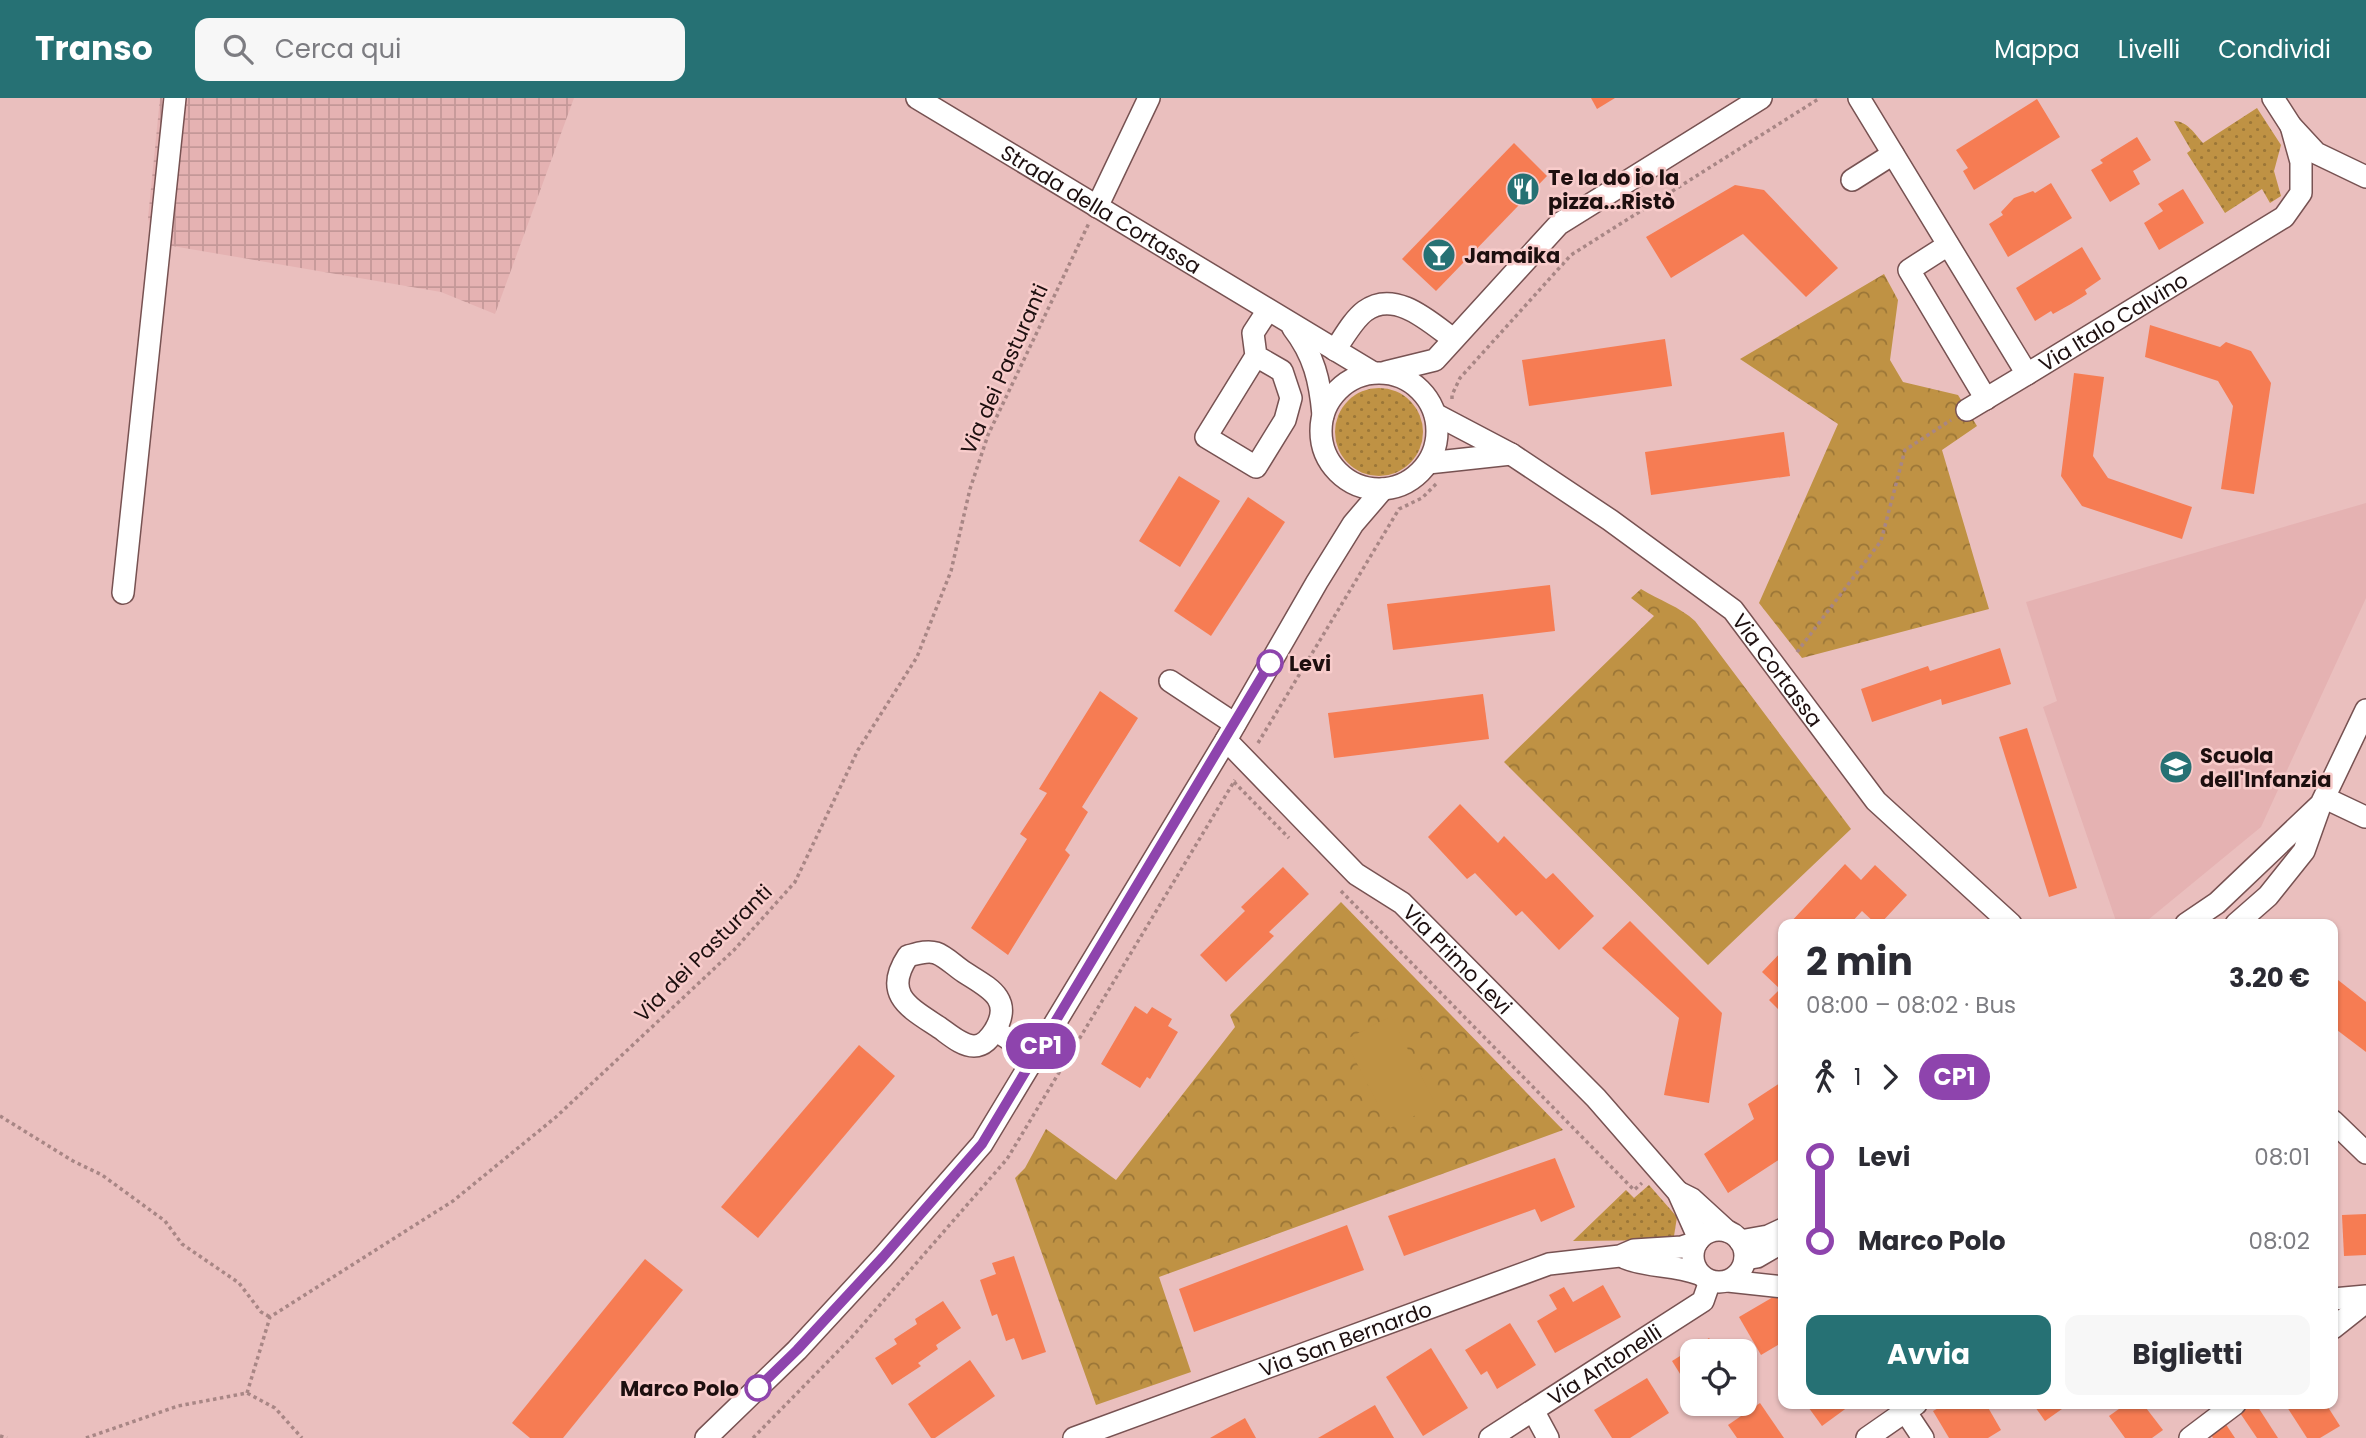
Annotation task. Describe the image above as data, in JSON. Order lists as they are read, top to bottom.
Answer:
{
  "streets": {
    "street": [
      "Strada della Cortassa",
      "Via Italo Calvino",
      "Via Cortassa",
      "Via Primo Levi",
      "Via San Bernardo",
      "Via Antonelli"
    ],
    "path": ["Via dei Pasturanti"]
  },
  "crossings": [
    ["Strada della Cortassa", "Via dei Pasturanti"],
    ["Strada della Cortassa", "Via Cortassa"],
    ["Via Primo Levi", "Via San Bernardo"],
    ["Via Primo Levi", "Via Antonelli"],
    ["Via San Bernardo", "Via Antonelli"]
  ],
  "places": {
    "restaurant": ["Te la do io la pizza...Ristò"],
    "bar": ["Jamaika"],
    "other": ["Levi", "Marco Polo"],
    "school or university": ["Scuola dell'Infanzia"]
  },
  "lines": ["bus line CP1"],
  "page": {
    "header": "Transo",
    "search": "Cerca qui",
    "nav": ["Mappa", "Livelli", "Condividi"],
    "on_map": "CP1",
    "heading": ["2 min", "08:00 – 08:02 · Bus", "3.20 €"],
    "legs": ["1", "CP1"],
    "list": [
      {
        "name": "Levi",
        "value": "08:01"
      },
      {
        "name": "Marco Polo",
        "value": "08:02"
      }
    ],
    "buttons": ["Avvia", "Biglietti"]
  }
}
